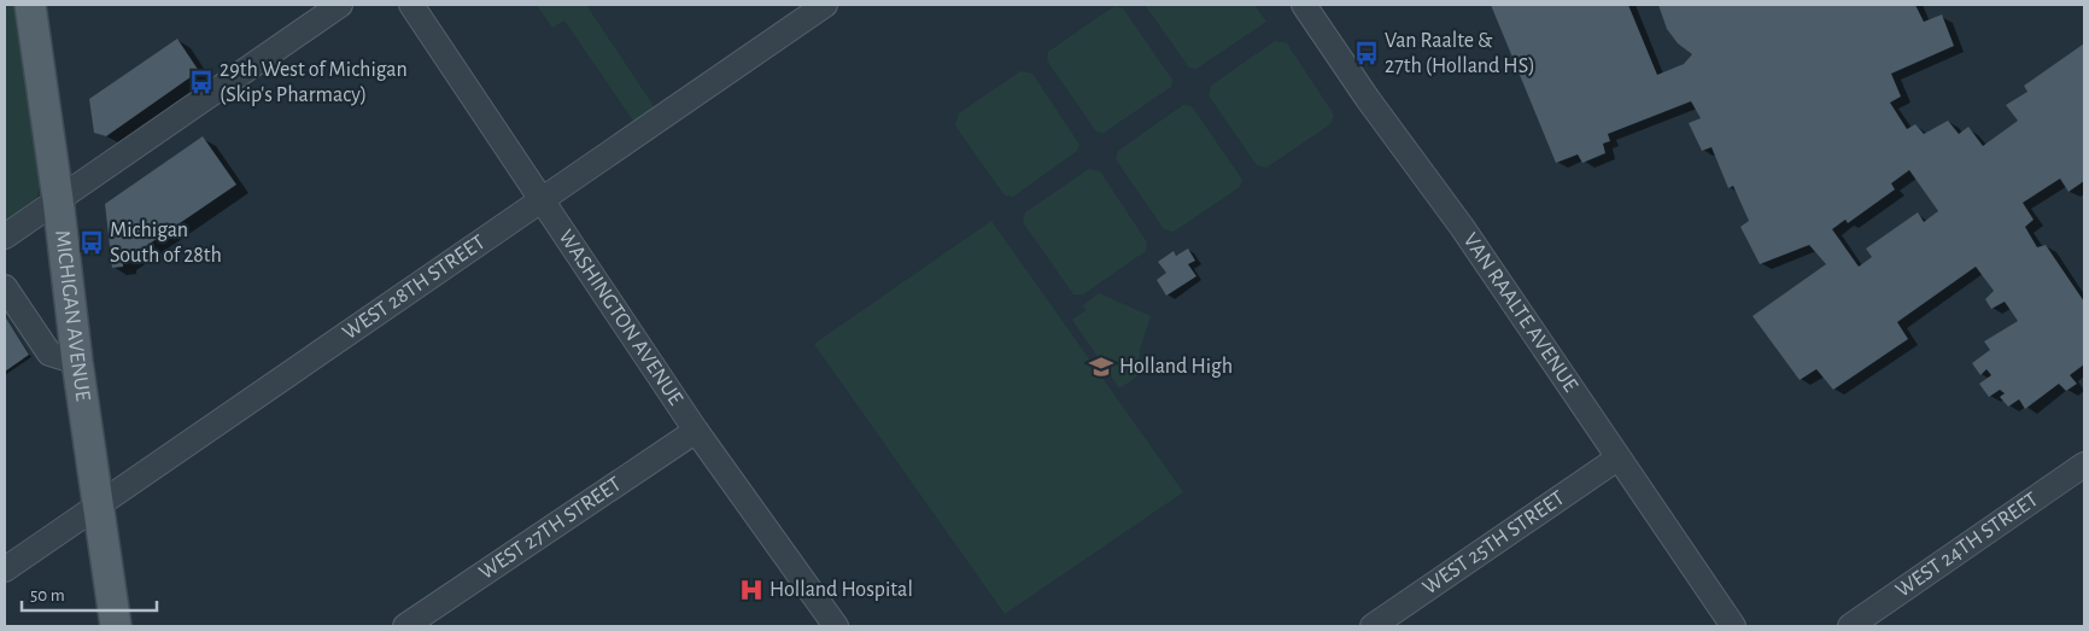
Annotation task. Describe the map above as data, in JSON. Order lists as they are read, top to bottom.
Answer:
{
  "streets": {
    "main road": ["MICHIGAN AVENUE"],
    "street": [
      "WEST 28TH STREET",
      "VAN RAALTE AVENUE",
      "WASHINGTON AVENUE",
      "WEST 27TH STREET",
      "WEST 25TH STREET",
      "WEST 24TH STREET"
    ]
  },
  "crossings": [
    ["WEST 28TH STREET", "MICHIGAN AVENUE"],
    ["WEST 28TH STREET", "WASHINGTON AVENUE"],
    ["VAN RAALTE AVENUE", "WEST 25TH STREET"],
    ["WASHINGTON AVENUE", "WEST 27TH STREET"]
  ],
  "places": {
    "bus stop": ["Van Raalte & 27th (Holland HS)", "29th West of Michigan (Skip's Pharmacy)", "Michigan South of 28th"],
    "school or university": ["Holland High"],
    "hospital": ["Holland Hospital"]
  },
  "scale_bar": "50 m"
}
